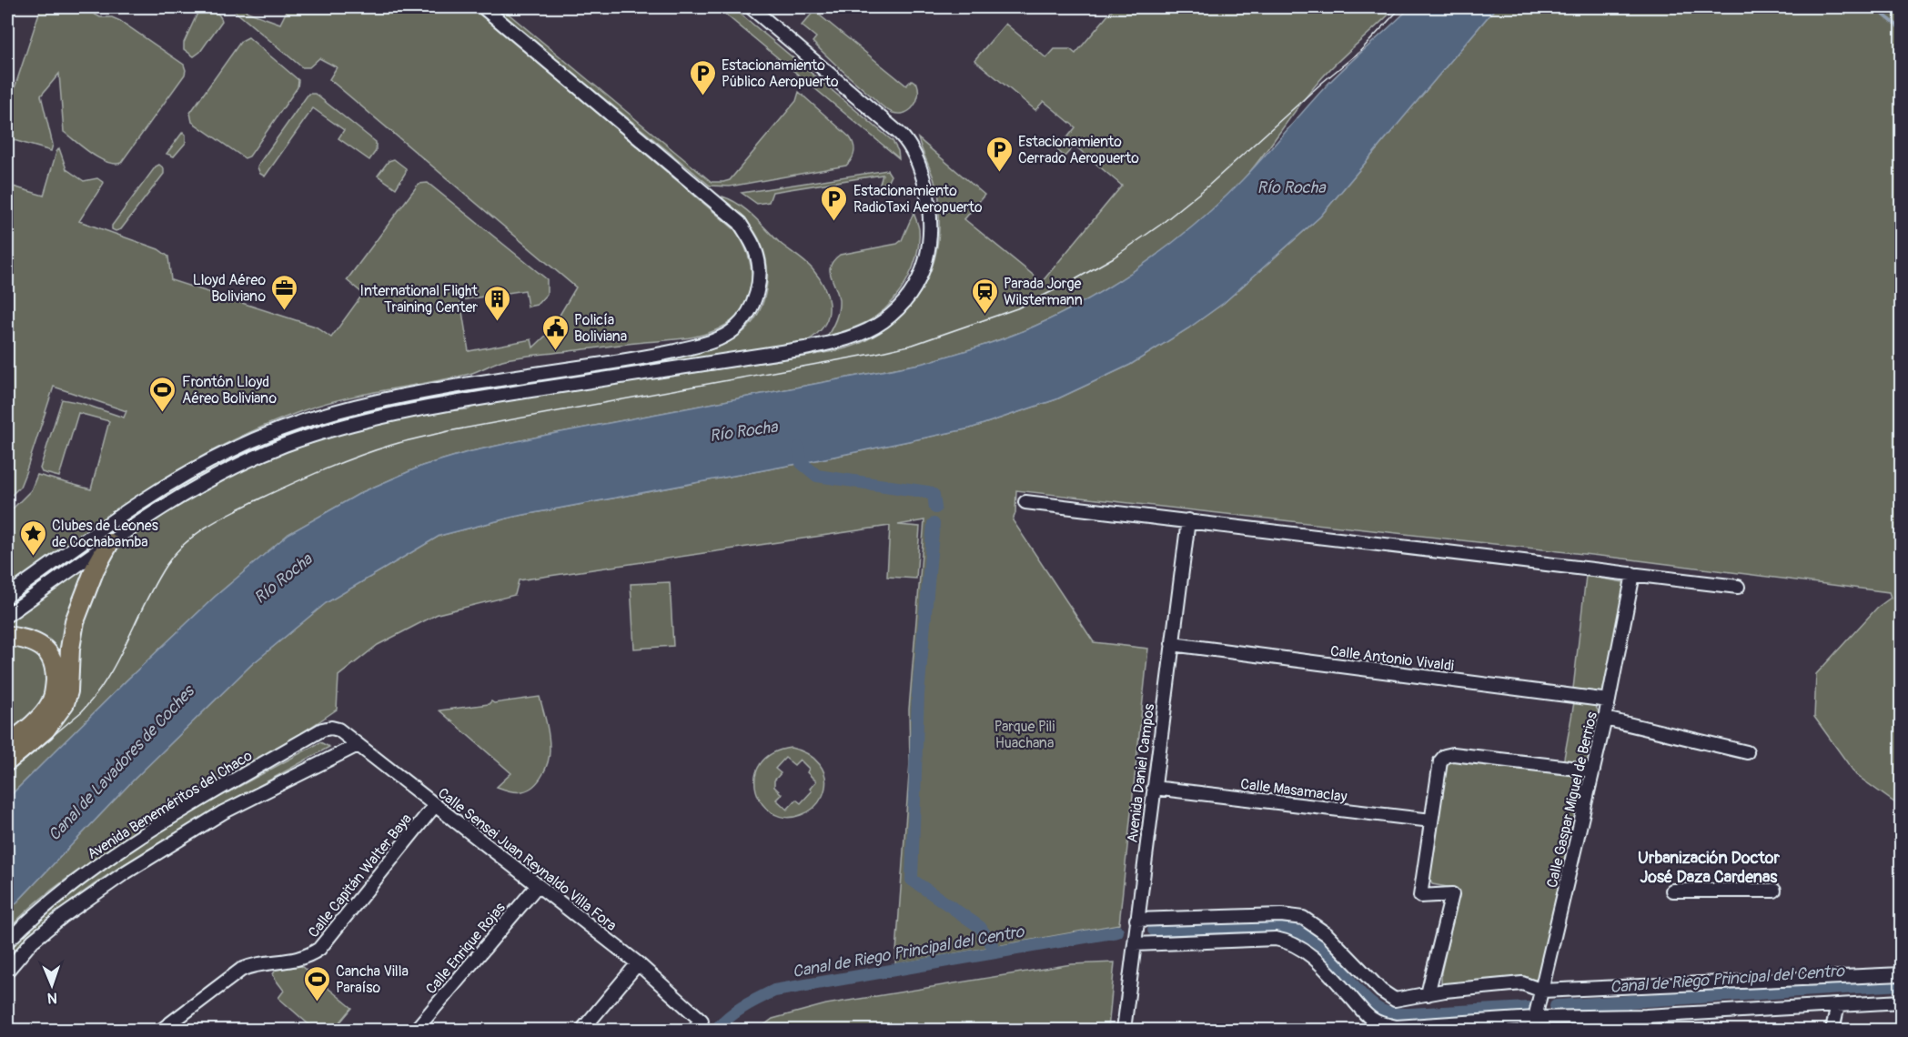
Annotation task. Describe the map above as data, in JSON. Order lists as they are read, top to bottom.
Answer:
{
  "streets": {
    "street": [
      "Calle Antonio Vivaldi",
      "Avenida Daniel Campos",
      "Calle Masamaclay",
      "Calle Gaspar Miguel de Berrios",
      "Avenida Beneméritos del Chaco",
      "Calle Sensei Juan Reynaldo Villa Fora",
      "Calle Capitán Walter Baya",
      "Calle Enrique Rojas"
    ]
  },
  "crossings": [
    ["Calle Antonio Vivaldi", "Avenida Daniel Campos"],
    ["Calle Antonio Vivaldi", "Calle Gaspar Miguel de Berrios"],
    ["Avenida Daniel Campos", "Calle Masamaclay"],
    ["Avenida Beneméritos del Chaco", "Calle Sensei Juan Reynaldo Villa Fora"],
    ["Calle Sensei Juan Reynaldo Villa Fora", "Calle Capitán Walter Baya"],
    ["Calle Sensei Juan Reynaldo Villa Fora", "Calle Enrique Rojas"]
  ],
  "districts": ["Urbanización Doctor José Daza Cardenas"],
  "water": ["Río Rocha", "Canal de Lavadores de Coches", "Canal de Riego Principal del Centro"],
  "parks": ["Parque Pili Huachana"],
  "places": {
    "parking": ["Estacionamiento Público Aeropuerto", "Estacionamiento Cerrado Aeropuerto", "Estacionamiento RadioTaxi Aeropuerto"],
    "office": ["Lloyd Aéreo Boliviano"],
    "station": ["Parada Jorge Wilstermann"],
    "building": ["International Flight Training Center"],
    "public building": ["Policía Boliviana"],
    "sports": ["Frontón Lloyd Aéreo Boliviano", "Cancha Villa Paraíso"],
    "place": ["Clubes de Leones de Cochabamba"]
  },
  "north": "bottom"
}
